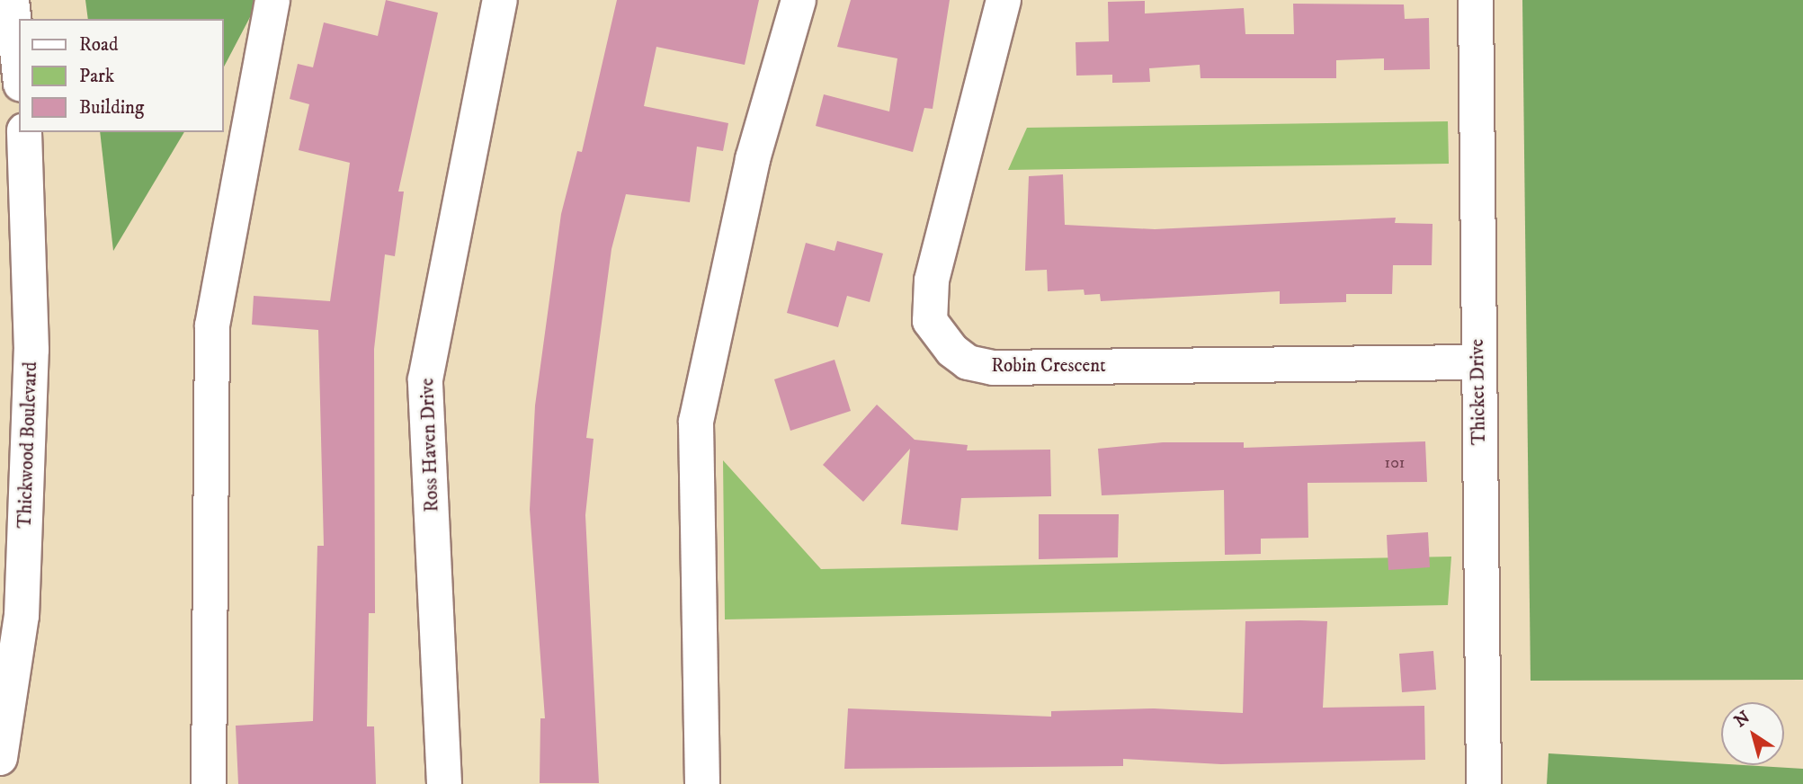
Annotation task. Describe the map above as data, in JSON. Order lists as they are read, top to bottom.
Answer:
{
  "streets": {
    "street": [
      "Robin Crescent",
      "Thicket Drive",
      "Thickwood Boulevard",
      "Ross Haven Drive"
    ]
  },
  "crossings": [
    ["Robin Crescent", "Thicket Drive"]
  ],
  "house_numbers": ["101"],
  "legend": ["Road", "Park", "Building"],
  "north": "top left"
}
